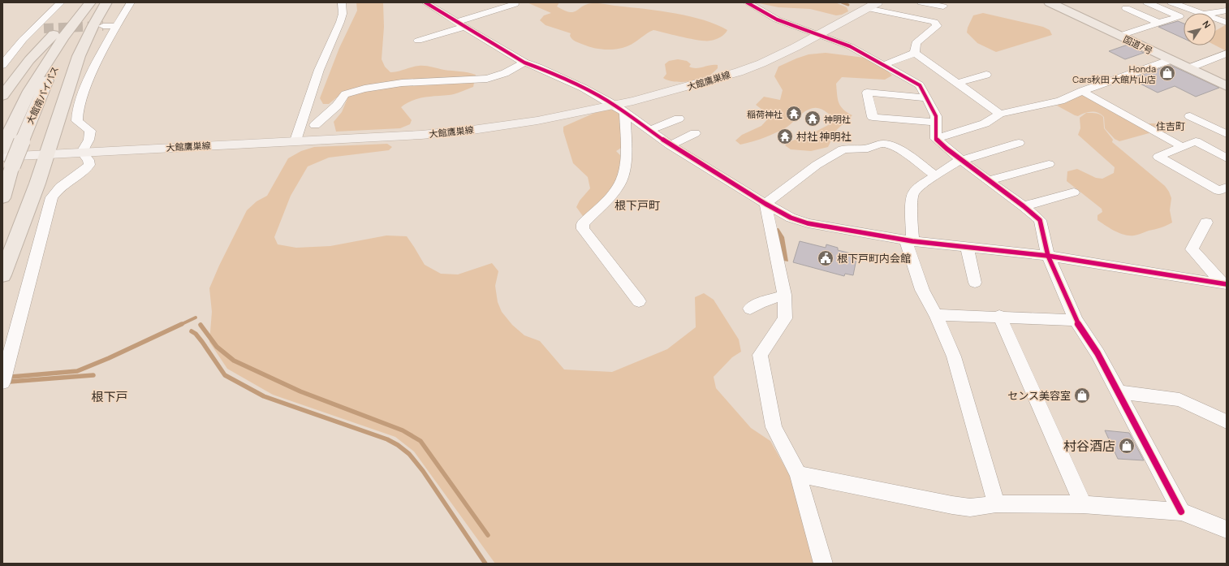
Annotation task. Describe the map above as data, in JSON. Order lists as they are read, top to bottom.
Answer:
{
  "streets": {
    "highway": ["国道7号", "大館南バイパス"],
    "main road": ["大館鷹巣線"]
  },
  "crossings": [
    ["大館鷹巣線", "大館南バイパス"]
  ],
  "districts": ["住吉町", "根下戸町", "根下戸"],
  "places": {
    "shop": ["Honda Cars秋田 大館片山店", "センス美容室", "村谷酒店"],
    "temple": ["稲荷神社", "神明社", "村社 神明社"],
    "public building": ["根下戸町内会館"]
  },
  "north": "top right"
}
